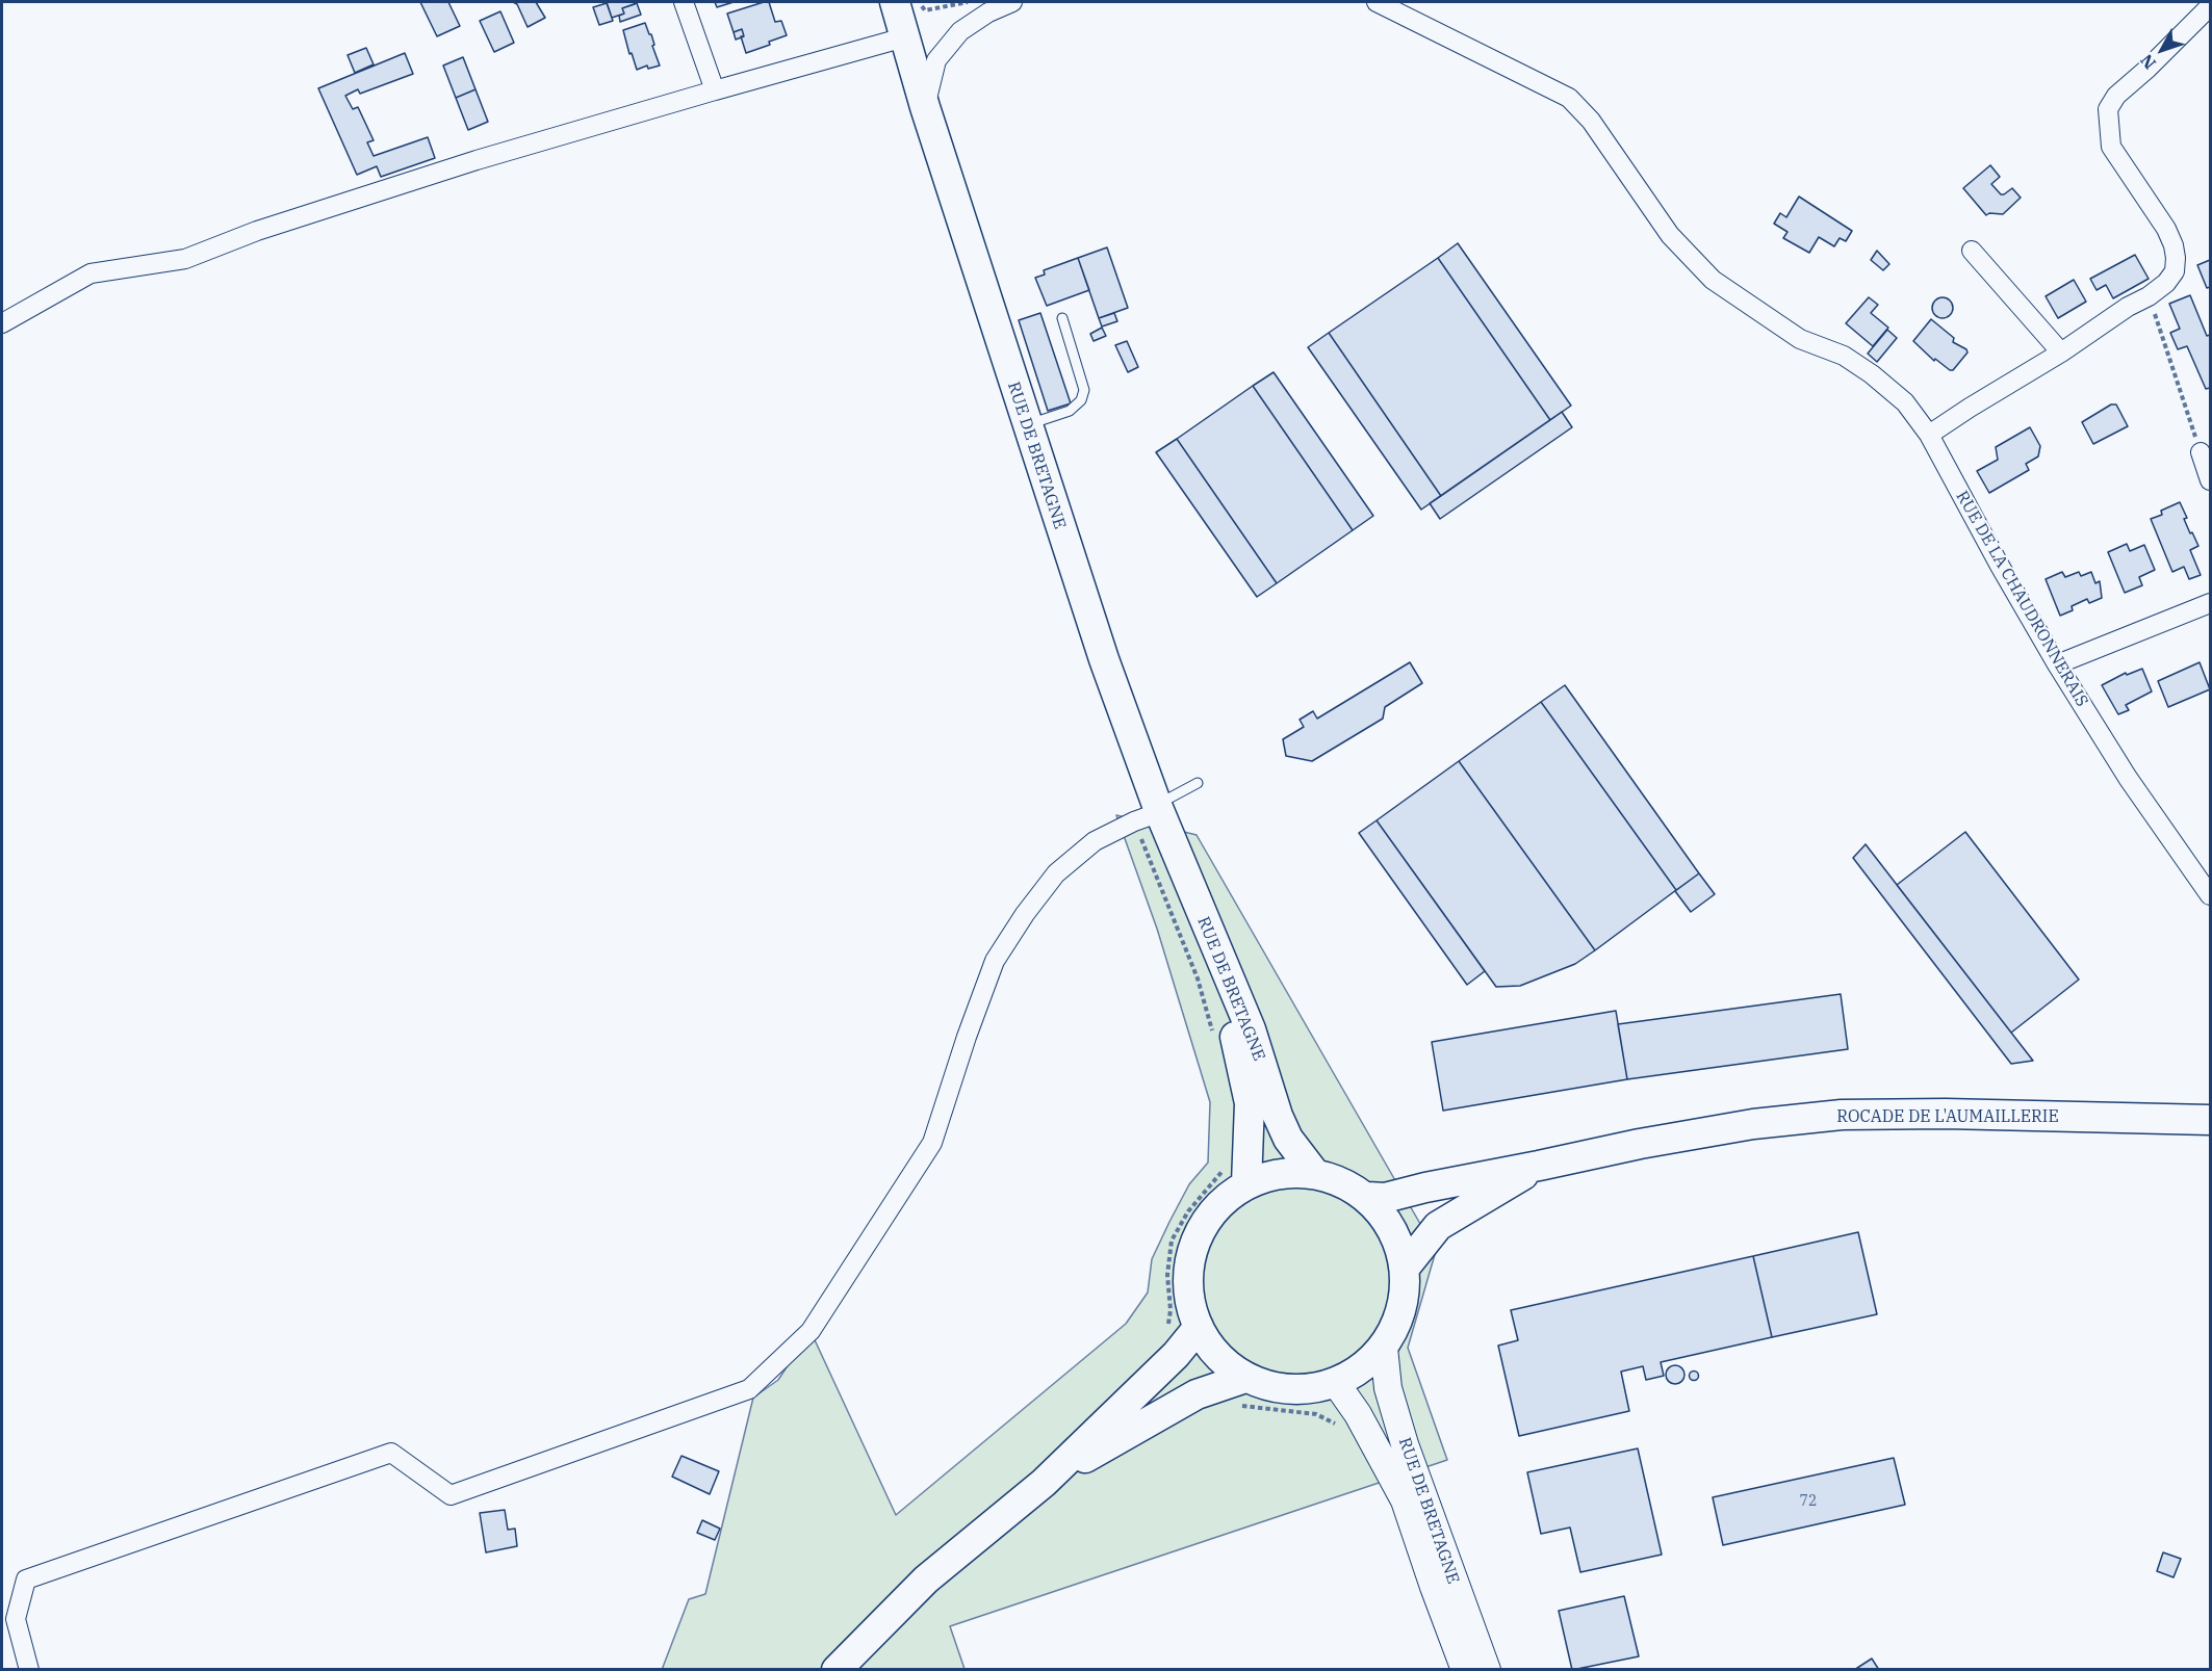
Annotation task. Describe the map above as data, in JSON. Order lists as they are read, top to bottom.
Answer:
{
  "streets": {
    "main road": ["RUE DE BRETAGNE", "ROCADE DE L'AUMAILLERIE"],
    "street": ["RUE DE LA CHAUDRONNERAIS"]
  },
  "crossings": [
    ["RUE DE BRETAGNE", "ROCADE DE L'AUMAILLERIE"]
  ],
  "house_numbers": ["72"],
  "north": "bottom left"
}
